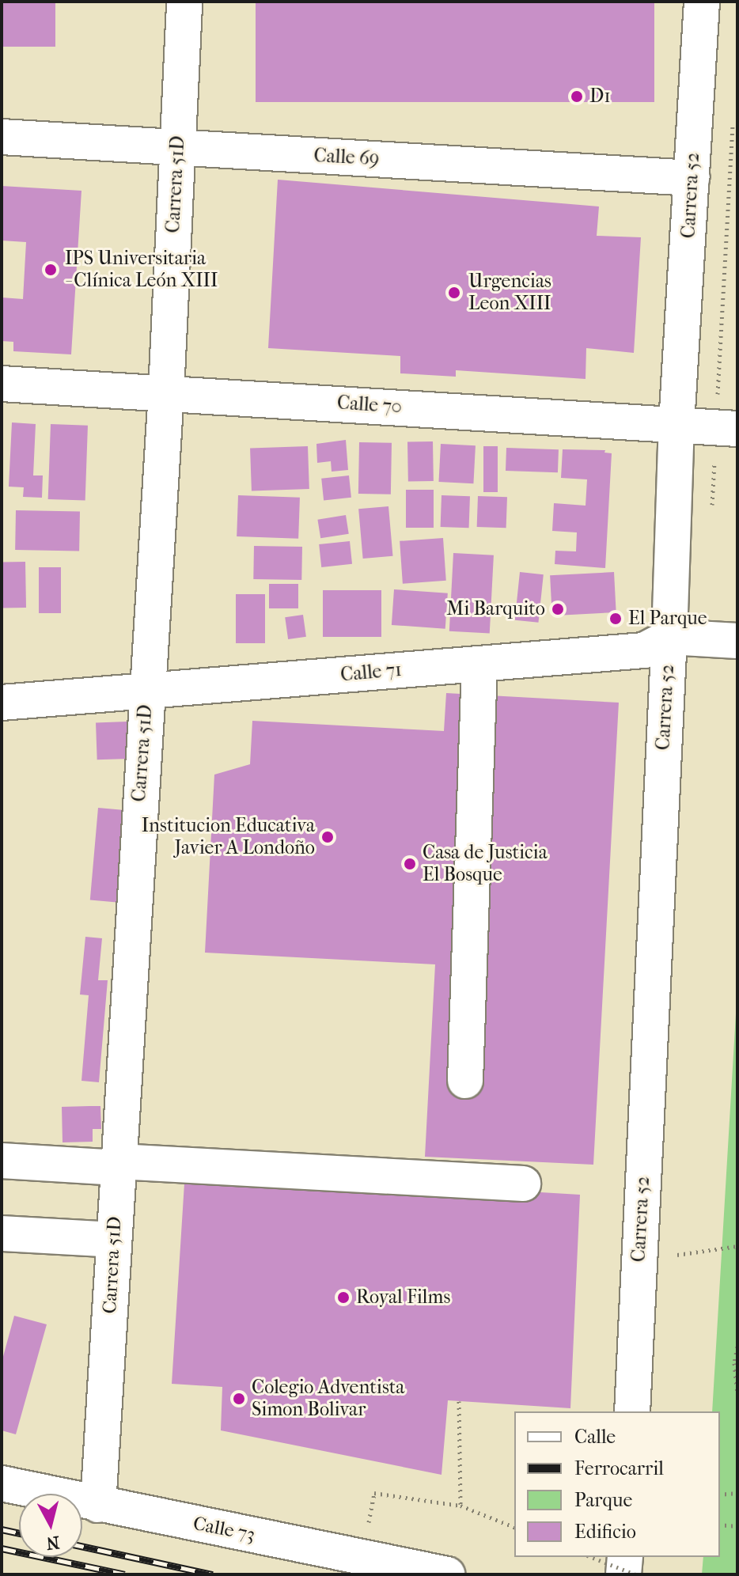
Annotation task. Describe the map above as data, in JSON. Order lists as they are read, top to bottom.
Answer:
{
  "streets": {
    "street": [
      "Calle 69",
      "Carrera 51D",
      "Carrera 52",
      "Calle 70",
      "Calle 71",
      "Calle 73"
    ]
  },
  "crossings": [
    ["Calle 69", "Carrera 51D"],
    ["Calle 69", "Carrera 52"],
    ["Carrera 51D", "Calle 70"],
    ["Carrera 51D", "Calle 71"],
    ["Carrera 51D", "Calle 73"],
    ["Carrera 52", "Calle 70"],
    ["Carrera 52", "Calle 71"]
  ],
  "places": [
    "D1",
    "IPS Universitaria - Clínica León XIII",
    "Urgencias Leon XIII",
    "Mi Barquito",
    "El Parque",
    "Institucion Educativa Javier A Londoño",
    "Casa de Justicia El Bosque",
    "Royal Films",
    "Colegio Adventista Simon Bolivar"
  ],
  "legend": [
    "Calle",
    "Ferrocarril",
    "Parque",
    "Edificio"
  ],
  "north": "bottom"
}
